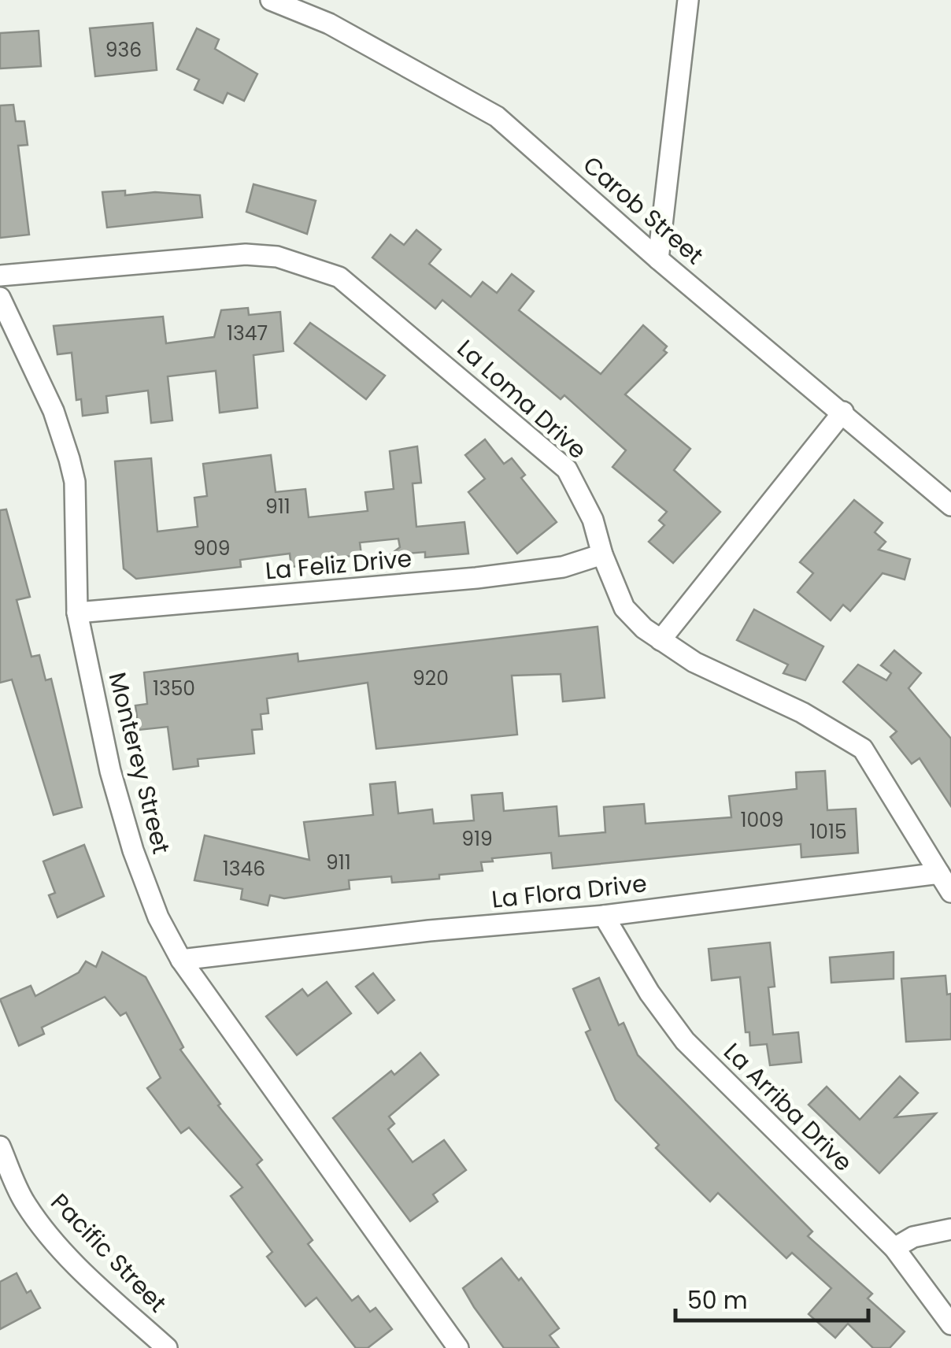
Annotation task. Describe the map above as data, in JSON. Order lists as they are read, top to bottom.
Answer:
{
  "streets": {
    "street": [
      "Carob Street",
      "La Loma Drive",
      "La Feliz Drive",
      "Monterey Street",
      "La Flora Drive",
      "La Arriba Drive",
      "Pacific Street"
    ]
  },
  "crossings": [
    ["La Loma Drive", "La Feliz Drive"],
    ["La Loma Drive", "La Flora Drive"],
    ["La Feliz Drive", "Monterey Street"],
    ["Monterey Street", "La Flora Drive"],
    ["La Flora Drive", "La Arriba Drive"]
  ],
  "house_numbers": [
    "936",
    "1347",
    "911",
    "909",
    "920",
    "1350",
    "1009",
    "1015",
    "919",
    "911",
    "1346"
  ],
  "scale_bar": "50 m"
}
